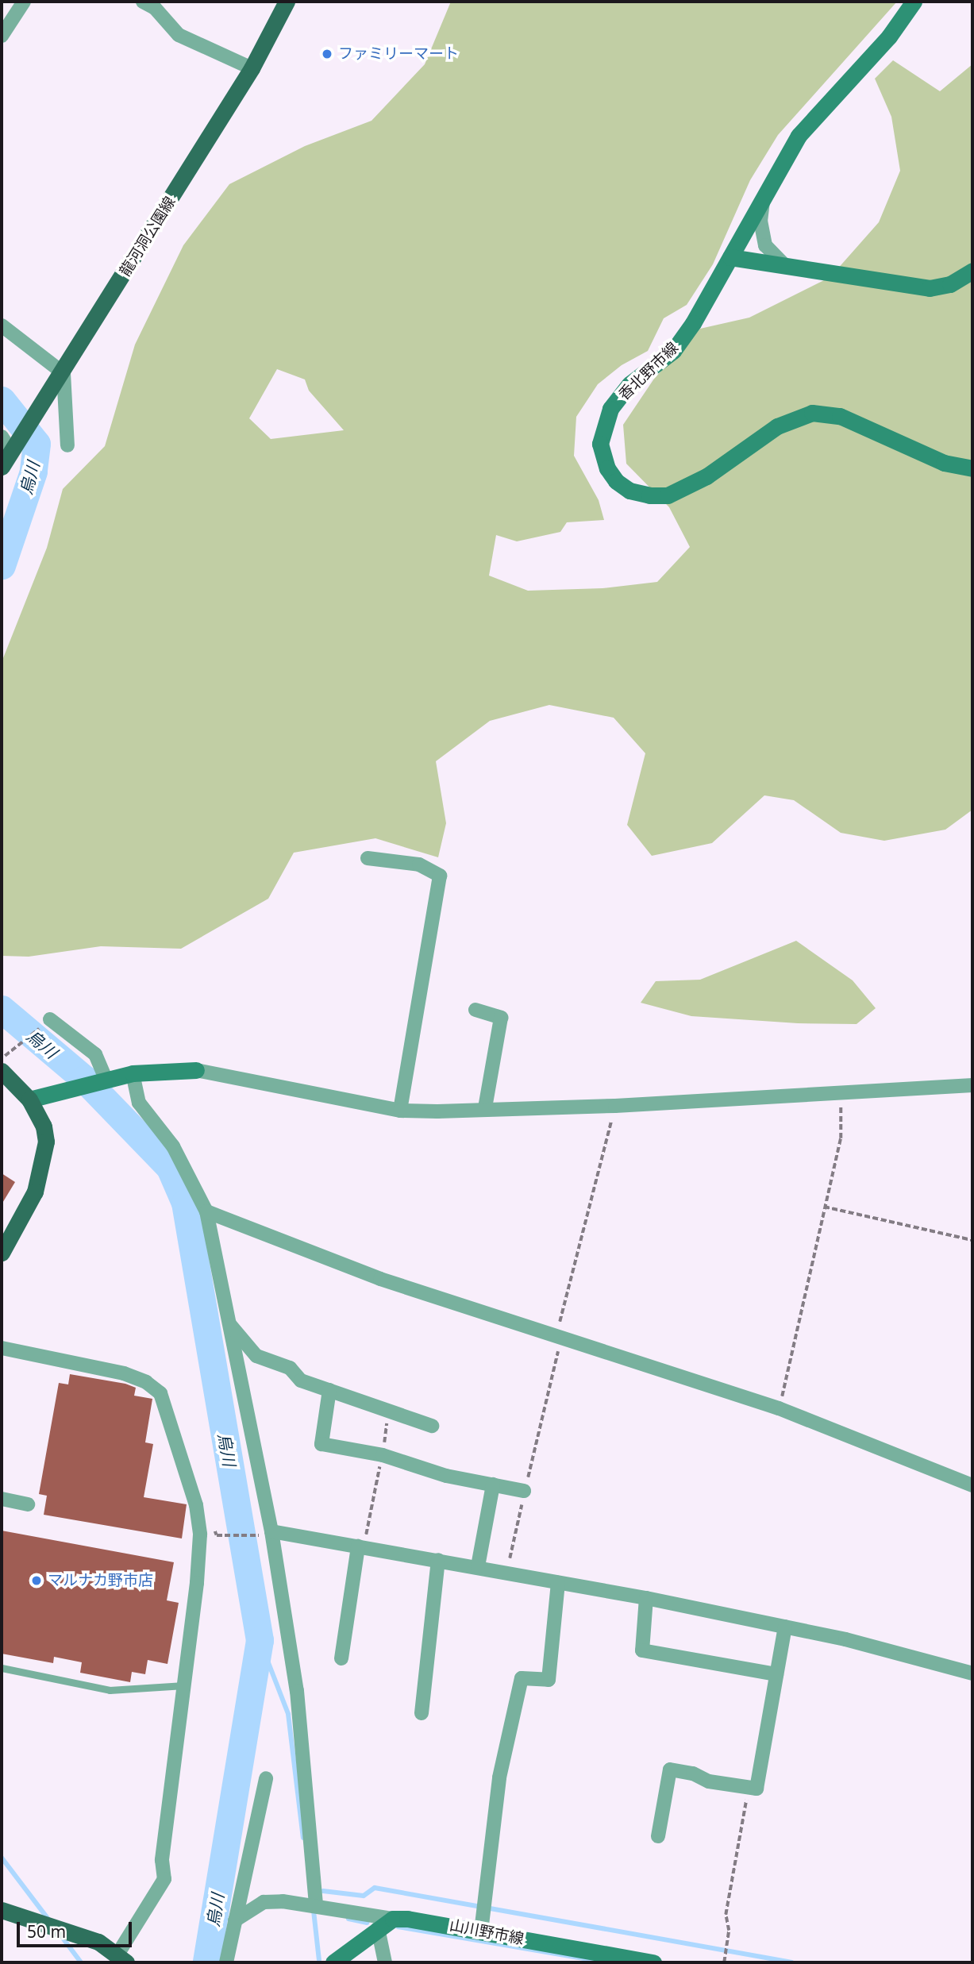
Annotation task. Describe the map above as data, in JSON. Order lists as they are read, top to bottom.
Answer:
{
  "streets": {
    "main road": ["龍河洞公園線", "香北野市線", "山川野市線"]
  },
  "water": ["烏川"],
  "places": ["ファミリーマート", "マルナカ野市店"],
  "scale_bar": "50 m"
}
